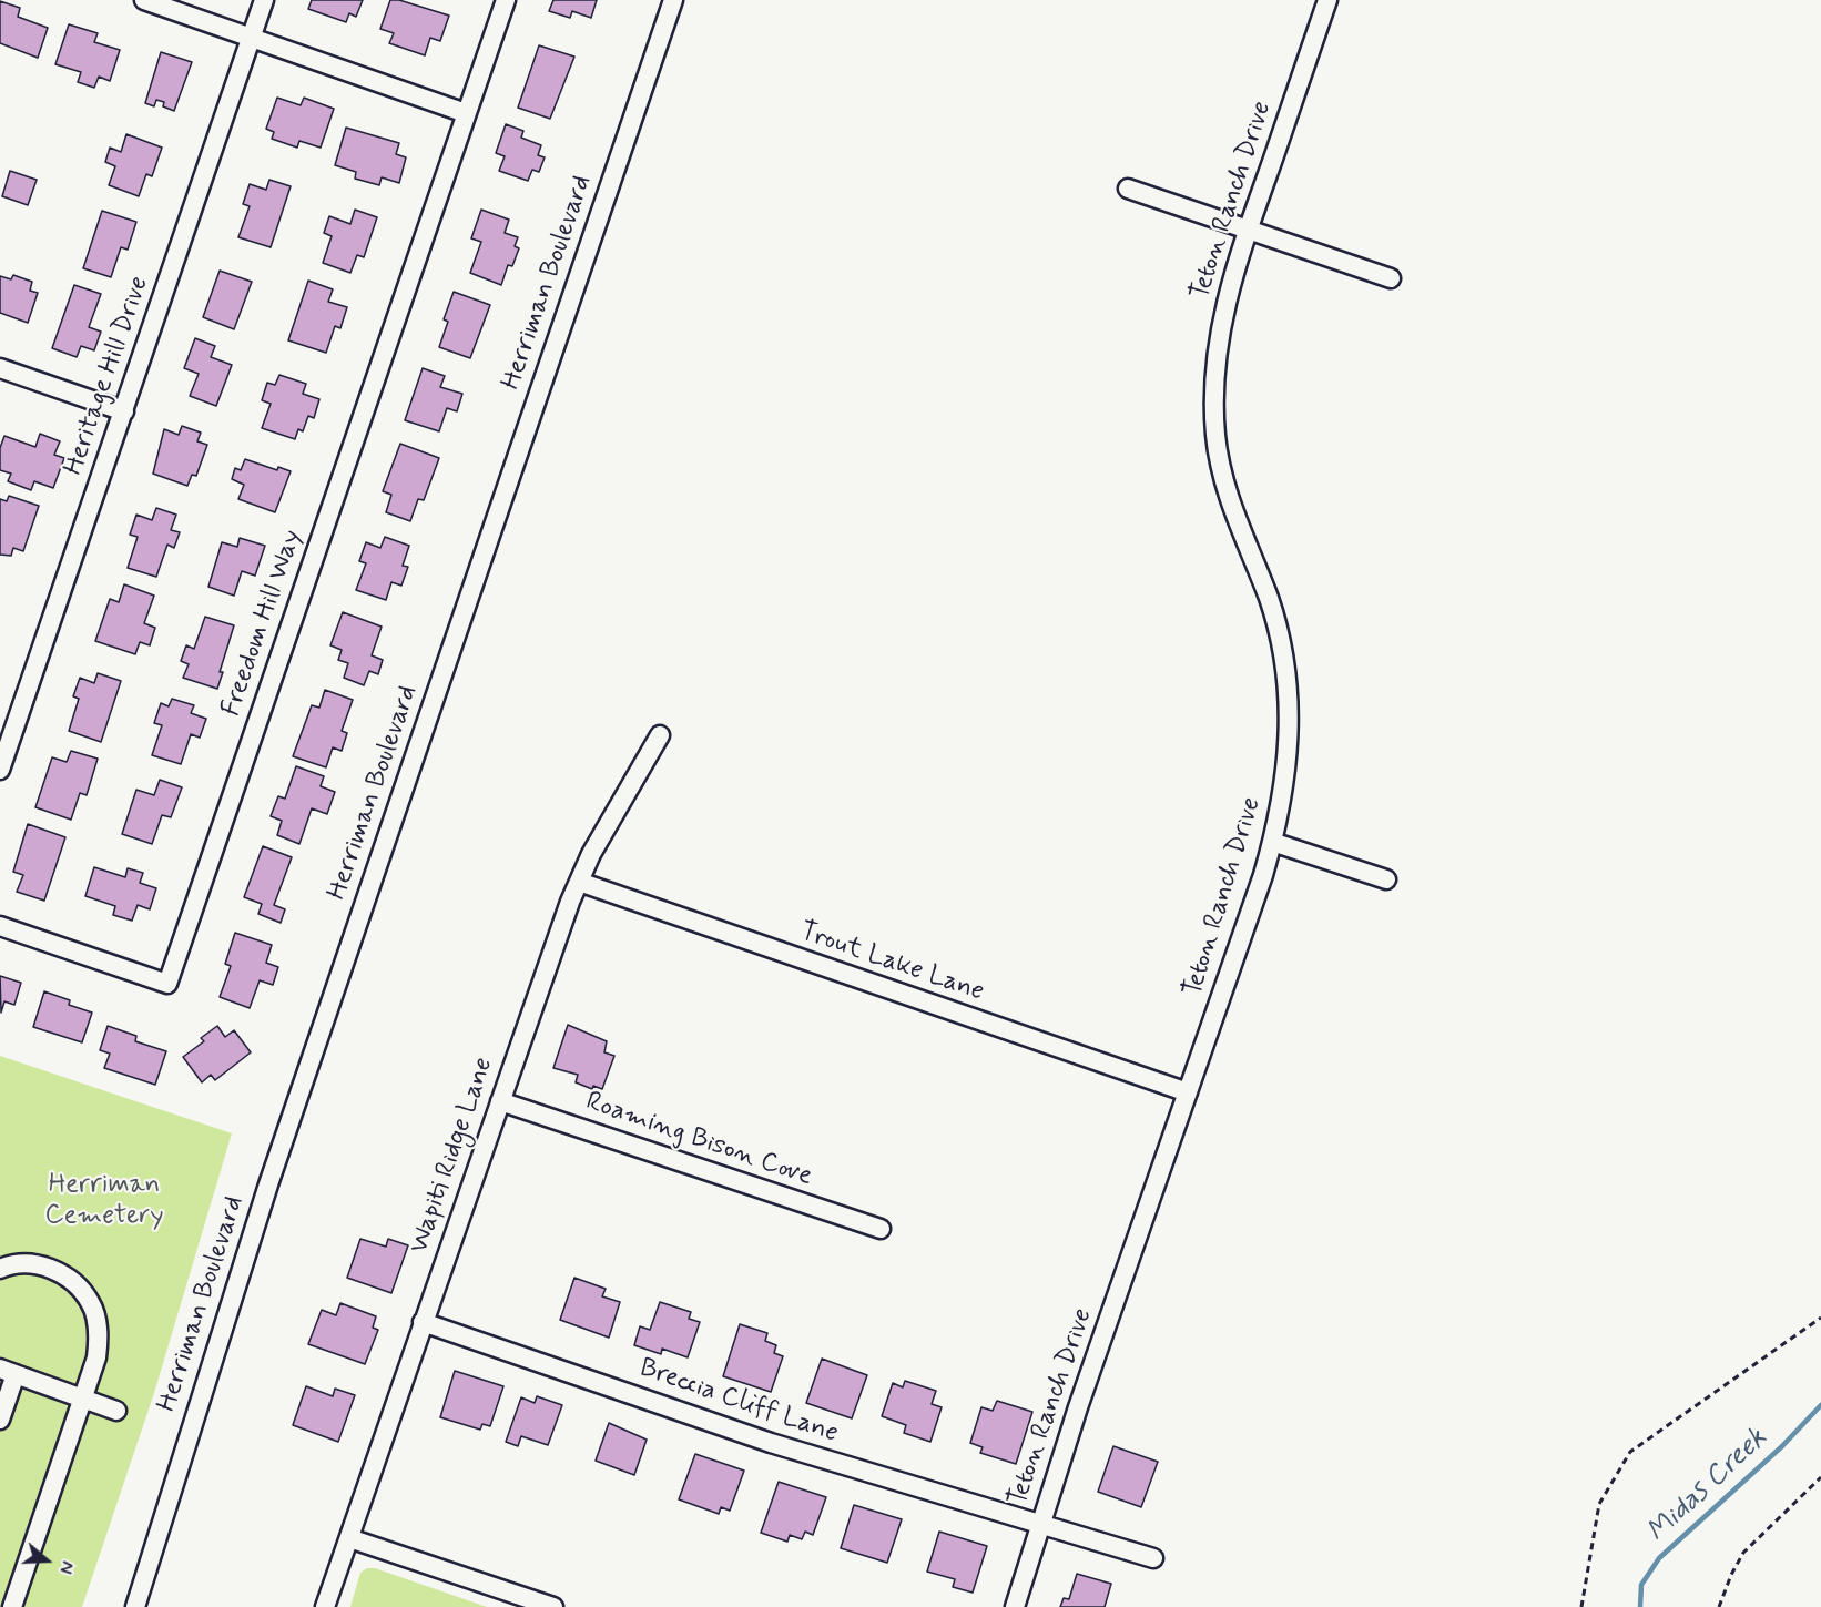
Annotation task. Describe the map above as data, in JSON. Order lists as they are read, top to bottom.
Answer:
{
  "streets": {
    "street": [
      "Teton Ranch Drive",
      "Herriman Boulevard",
      "Heritage Hill Drive",
      "Freedom Hill Way",
      "Trout Lake Lane",
      "Roaming Bison Cove",
      "Wapiti Ridge Lane",
      "Breccia Cliff Lane"
    ]
  },
  "crossings": [
    ["Teton Ranch Drive", "Trout Lake Lane"],
    ["Teton Ranch Drive", "Breccia Cliff Lane"],
    ["Trout Lake Lane", "Wapiti Ridge Lane"],
    ["Roaming Bison Cove", "Wapiti Ridge Lane"],
    ["Wapiti Ridge Lane", "Breccia Cliff Lane"]
  ],
  "water": ["Midas Creek"],
  "parks": ["Herriman Cemetery"],
  "north": "right"
}
